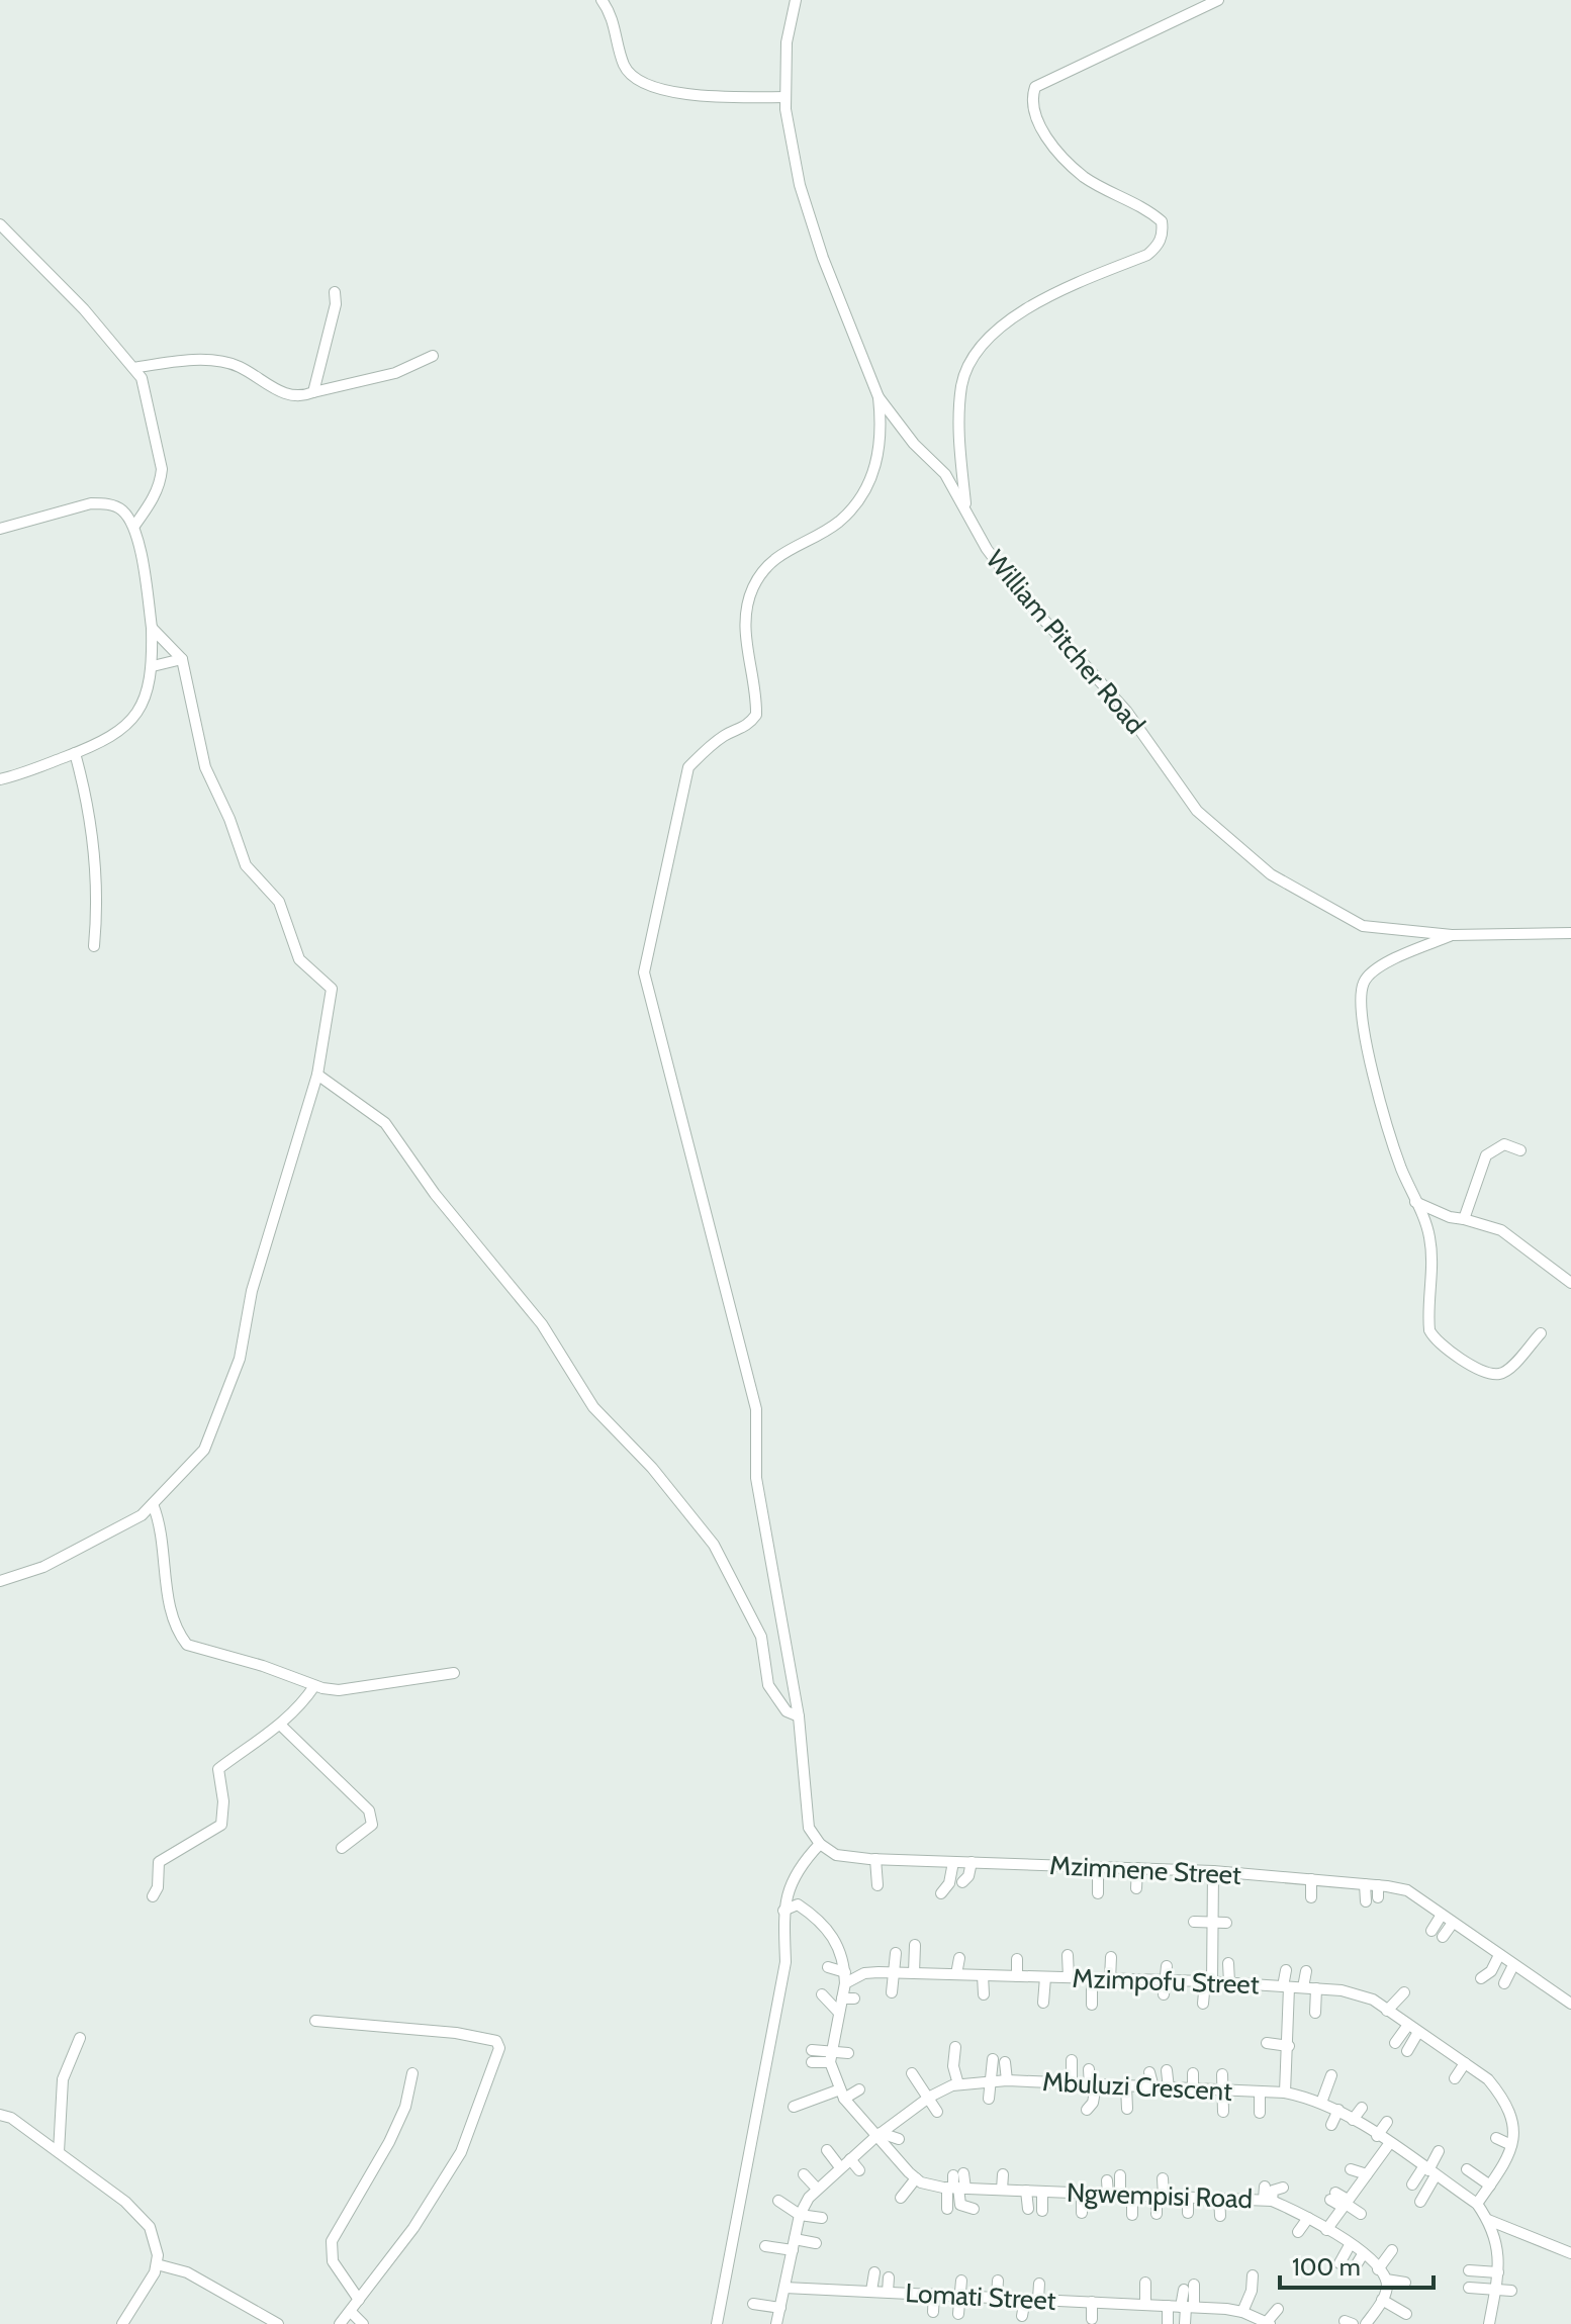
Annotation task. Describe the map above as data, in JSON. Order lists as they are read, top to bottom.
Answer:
{
  "streets": {
    "street": [
      "William Pitcher Road",
      "Mzimnene Street",
      "Mzimpofu Street",
      "Mbuluzi Crescent",
      "Ngwempisi Road",
      "Lomati Street"
    ]
  },
  "crossings": [
    ["Mbuluzi Crescent", "Ngwempisi Road"],
    ["Mbuluzi Crescent", "Lomati Street"]
  ],
  "scale_bar": "100 m"
}
